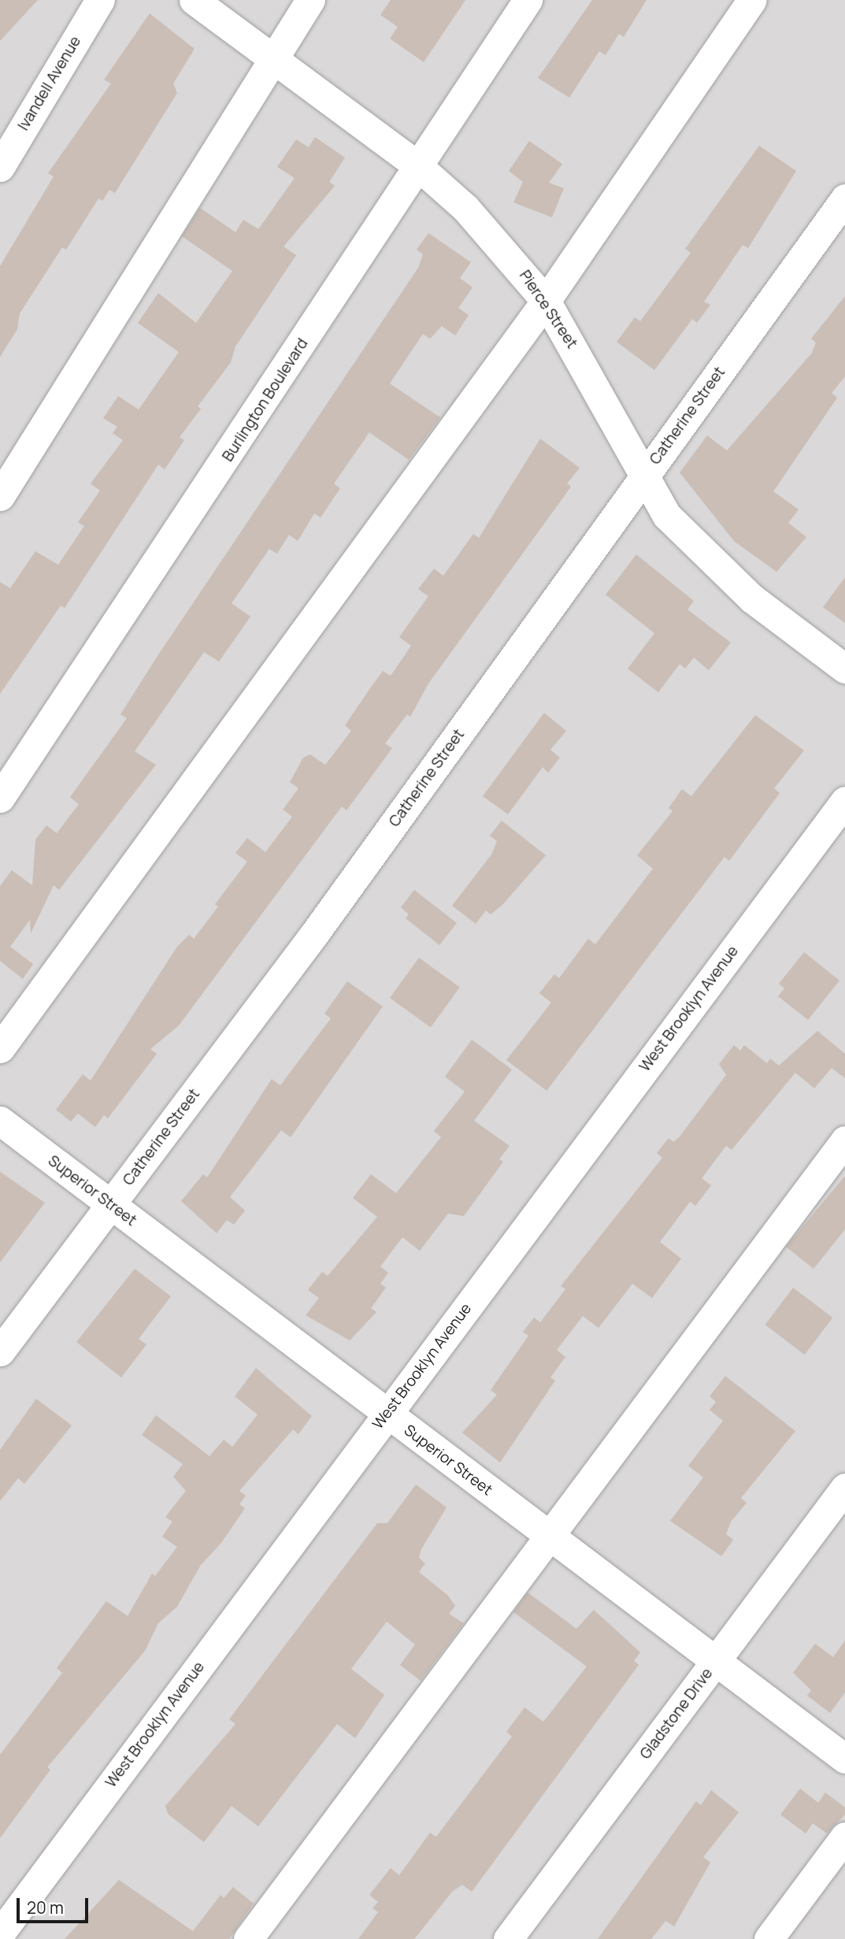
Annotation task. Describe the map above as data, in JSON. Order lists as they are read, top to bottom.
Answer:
{
  "streets": {
    "street": [
      "Ivandell Avenue",
      "Pierce Street",
      "Burlington Boulevard",
      "Catherine Street",
      "West Brooklyn Avenue",
      "Superior Street",
      "Gladstone Drive"
    ]
  },
  "crossings": [
    ["Pierce Street", "Burlington Boulevard"],
    ["Pierce Street", "Catherine Street"],
    ["Catherine Street", "Superior Street"],
    ["West Brooklyn Avenue", "Superior Street"],
    ["Superior Street", "Gladstone Drive"]
  ],
  "scale_bar": "20 m"
}
